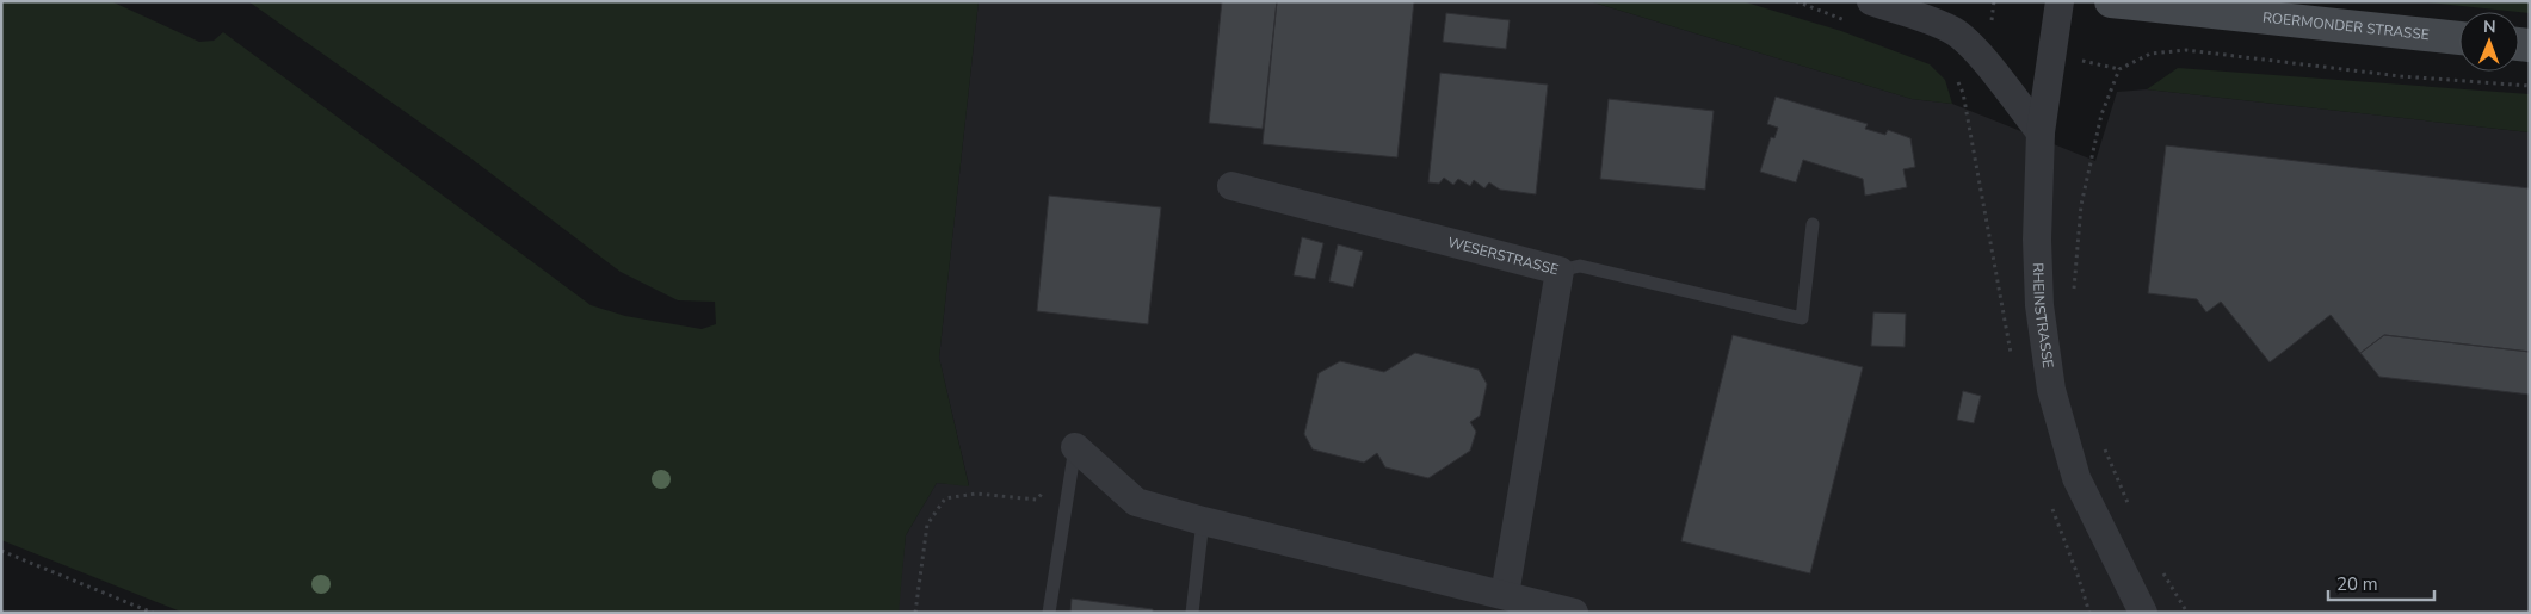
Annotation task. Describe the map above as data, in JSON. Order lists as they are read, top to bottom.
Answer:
{
  "streets": {
    "main road": ["ROERMONDER STRASSE"],
    "street": ["WESERSTRASSE", "RHEINSTRASSE"]
  },
  "scale_bar": "20 m",
  "north": "top"
}
